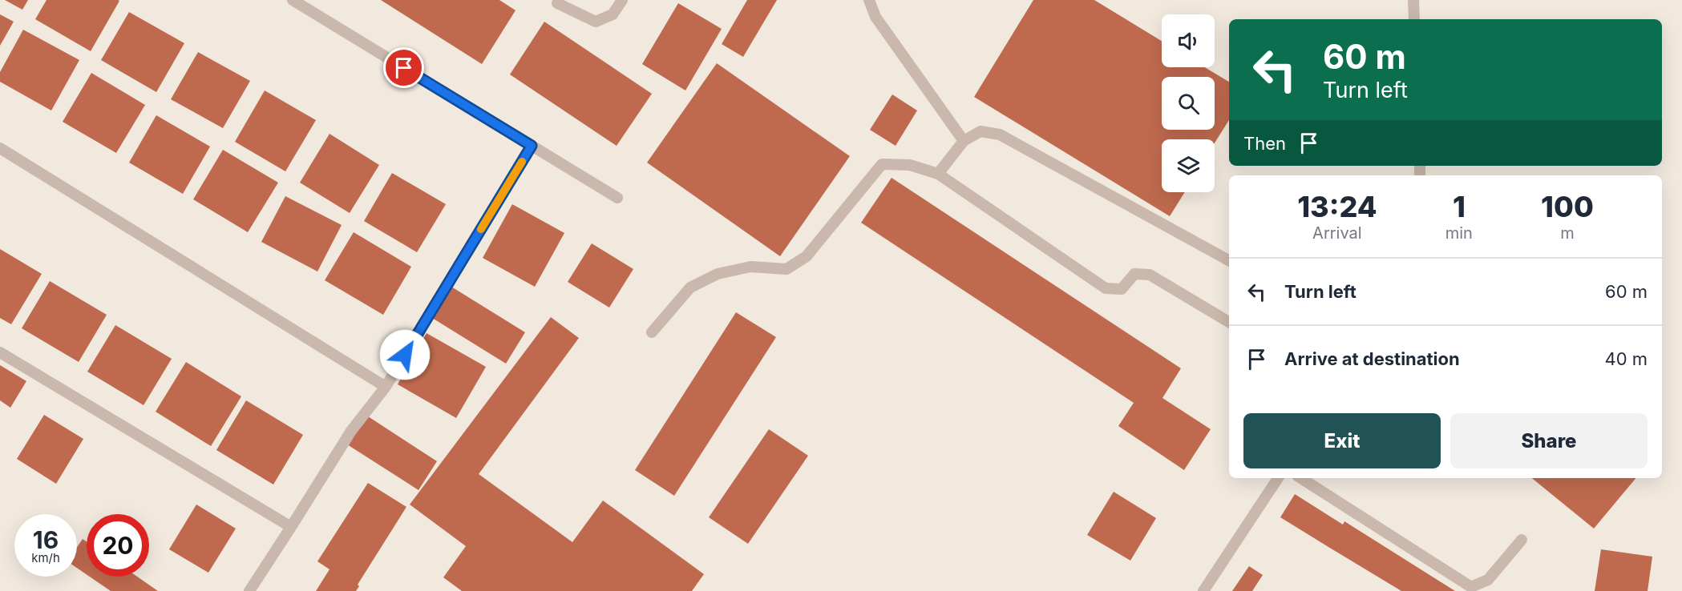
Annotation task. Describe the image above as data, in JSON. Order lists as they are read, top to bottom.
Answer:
{
  "page": {
    "turn": ["60 m", "Turn left"],
    "then": "Then",
    "eta": [
      "13:24",
      "Arrival",
      "1",
      "min",
      "100",
      "m"
    ],
    "list": [
      {
        "name": "Turn left",
        "value": "60 m"
      },
      {
        "name": "Arrive at destination",
        "value": "40 m"
      }
    ],
    "buttons": ["Exit", "Share"],
    "speed": "16 km/h",
    "limit": "20"
  }
}
